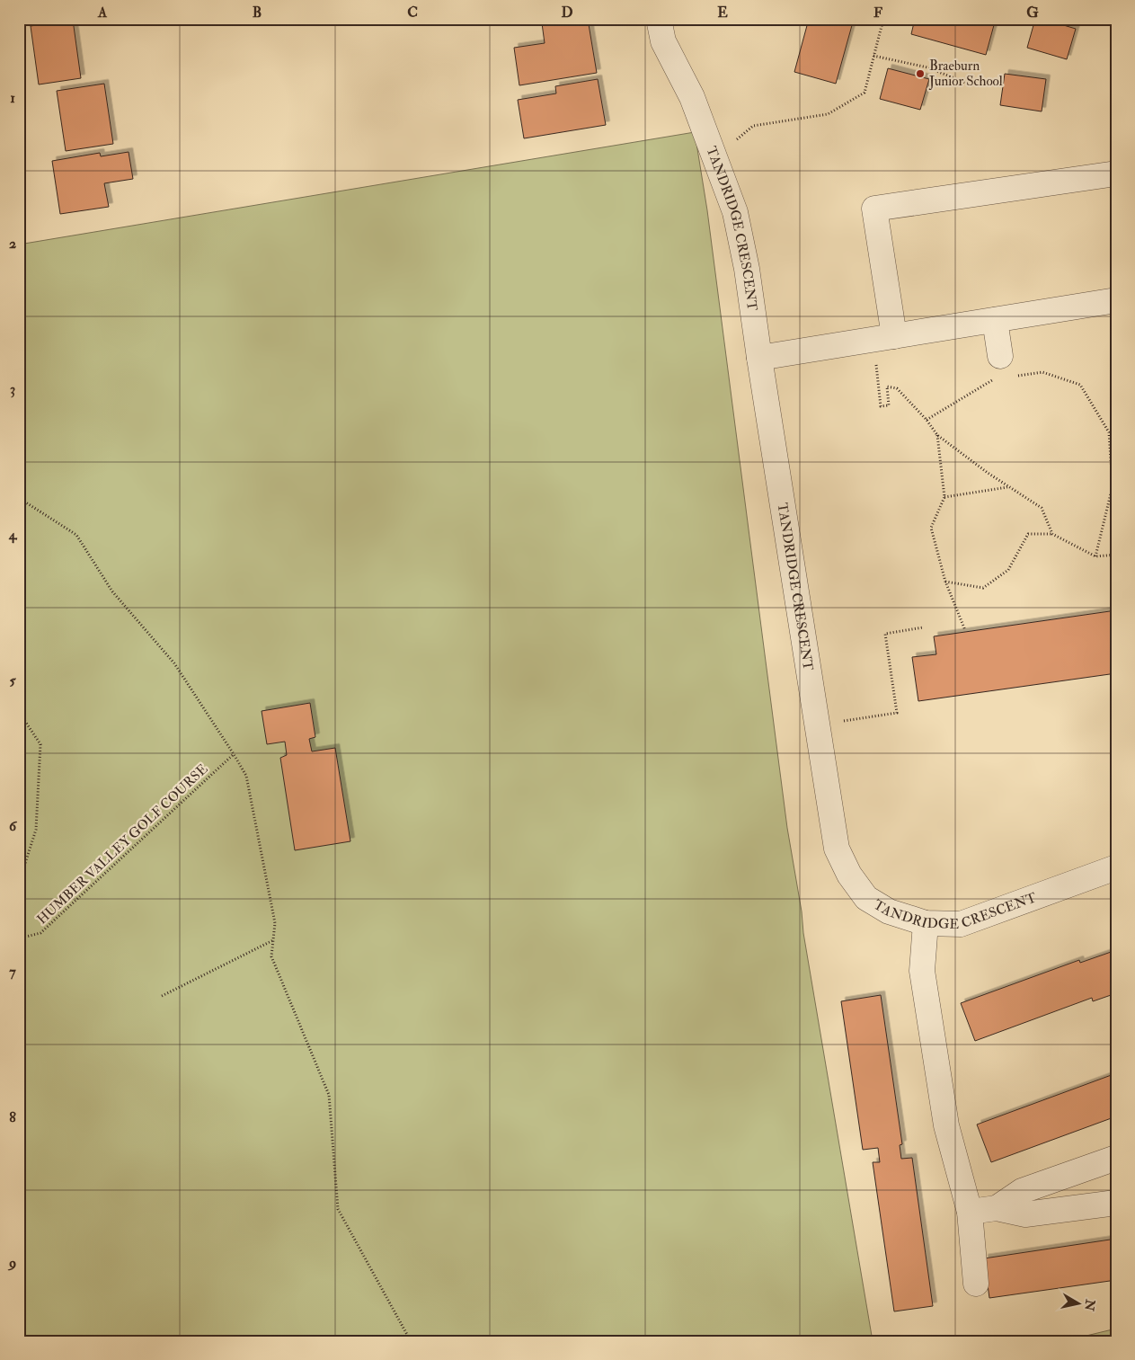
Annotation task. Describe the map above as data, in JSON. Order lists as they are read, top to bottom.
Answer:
{
  "streets": {
    "street": ["TANDRIDGE CRESCENT"],
    "path": ["HUMBER VALLEY GOLF COURSE"]
  },
  "places": ["Braeburn Junior School"],
  "north": "right",
  "grid": {
    "columns": [
      "A",
      "B",
      "C",
      "D",
      "E",
      "F",
      "G"
    ],
    "rows": [
      "1",
      "2",
      "3",
      "4",
      "5",
      "6",
      "7",
      "8",
      "9"
    ]
  }
}
